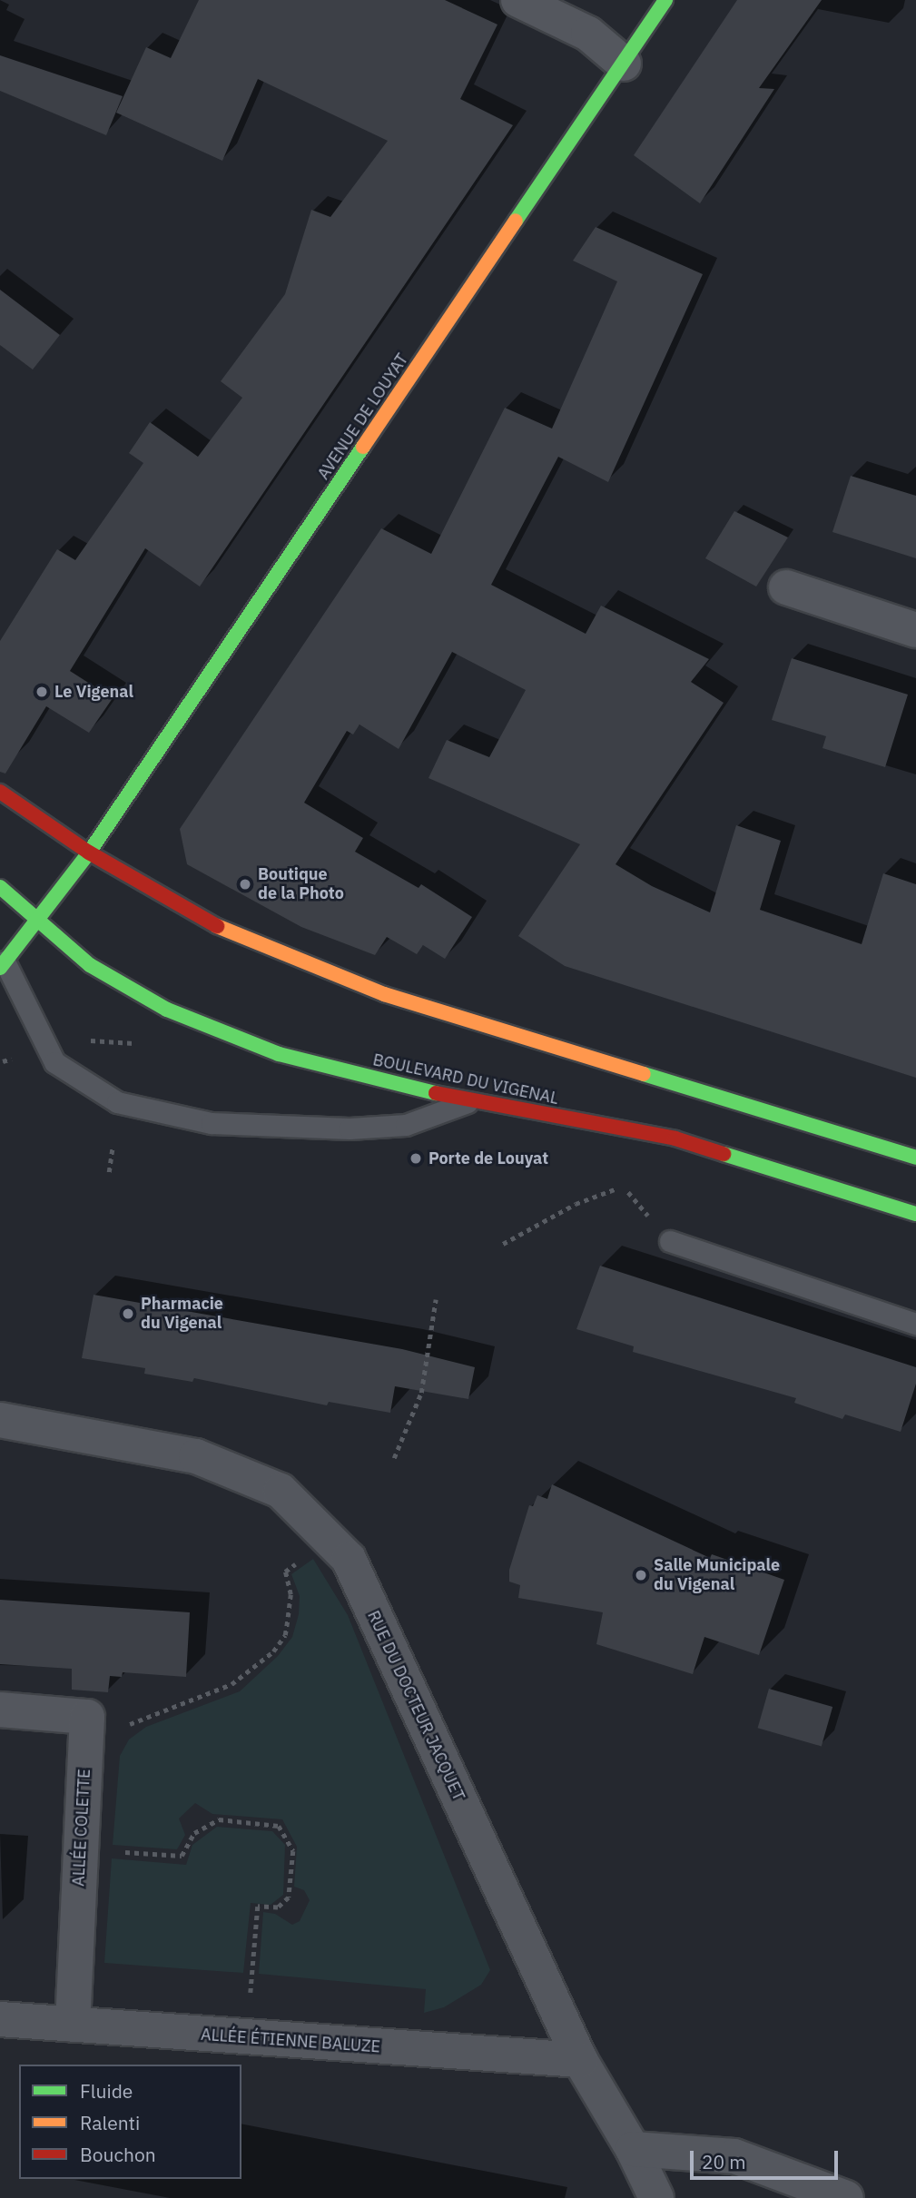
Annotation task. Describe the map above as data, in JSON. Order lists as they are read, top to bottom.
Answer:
{
  "streets": {
    "main road": ["AVENUE DE LOUYAT", "BOULEVARD DU VIGENAL"],
    "street": ["RUE DU DOCTEUR JACQUET", "ALLÉE COLETTE", "ALLÉE ÉTIENNE BALUZE"]
  },
  "crossings": [
    ["AVENUE DE LOUYAT", "BOULEVARD DU VIGENAL"],
    ["RUE DU DOCTEUR JACQUET", "ALLÉE ÉTIENNE BALUZE"],
    ["ALLÉE COLETTE", "ALLÉE ÉTIENNE BALUZE"]
  ],
  "places": [
    "Le Vigenal",
    "Boutique de la Photo",
    "Porte de Louyat",
    "Pharmacie du Vigenal",
    "Salle Municipale du Vigenal"
  ],
  "legend": ["Fluide", "Ralenti", "Bouchon"],
  "scale_bar": "20 m"
}
